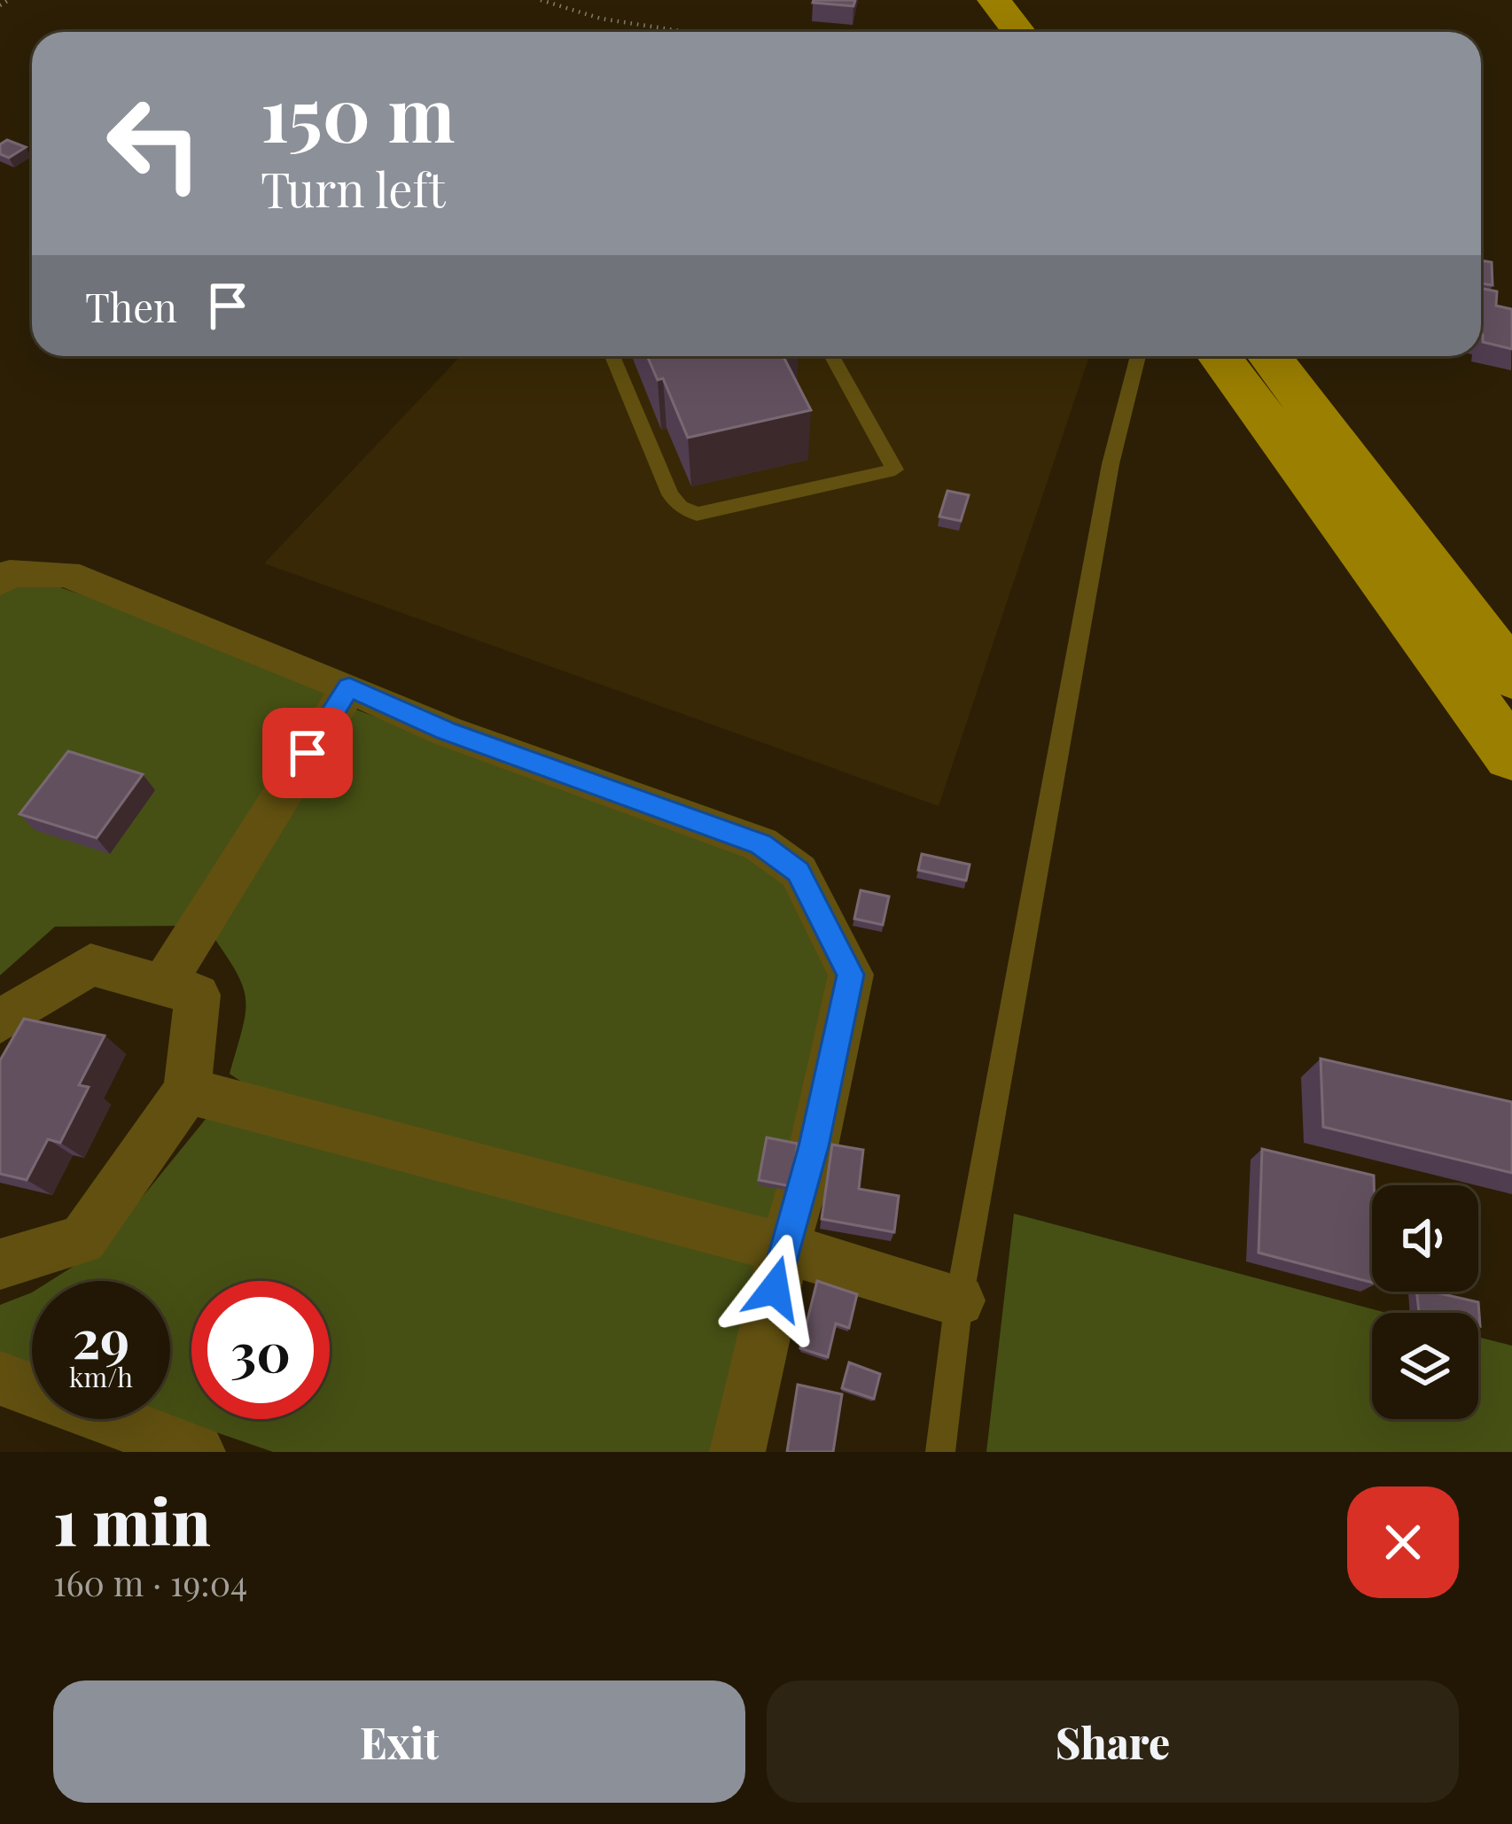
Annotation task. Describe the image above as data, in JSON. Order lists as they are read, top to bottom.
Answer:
{
  "page": {
    "turn": ["150 m", "Turn left"],
    "then": "Then",
    "speed": "29 km/h",
    "limit": "30",
    "heading": ["1 min", "160 m · 19:04"],
    "buttons": ["Exit", "Share"]
  }
}
